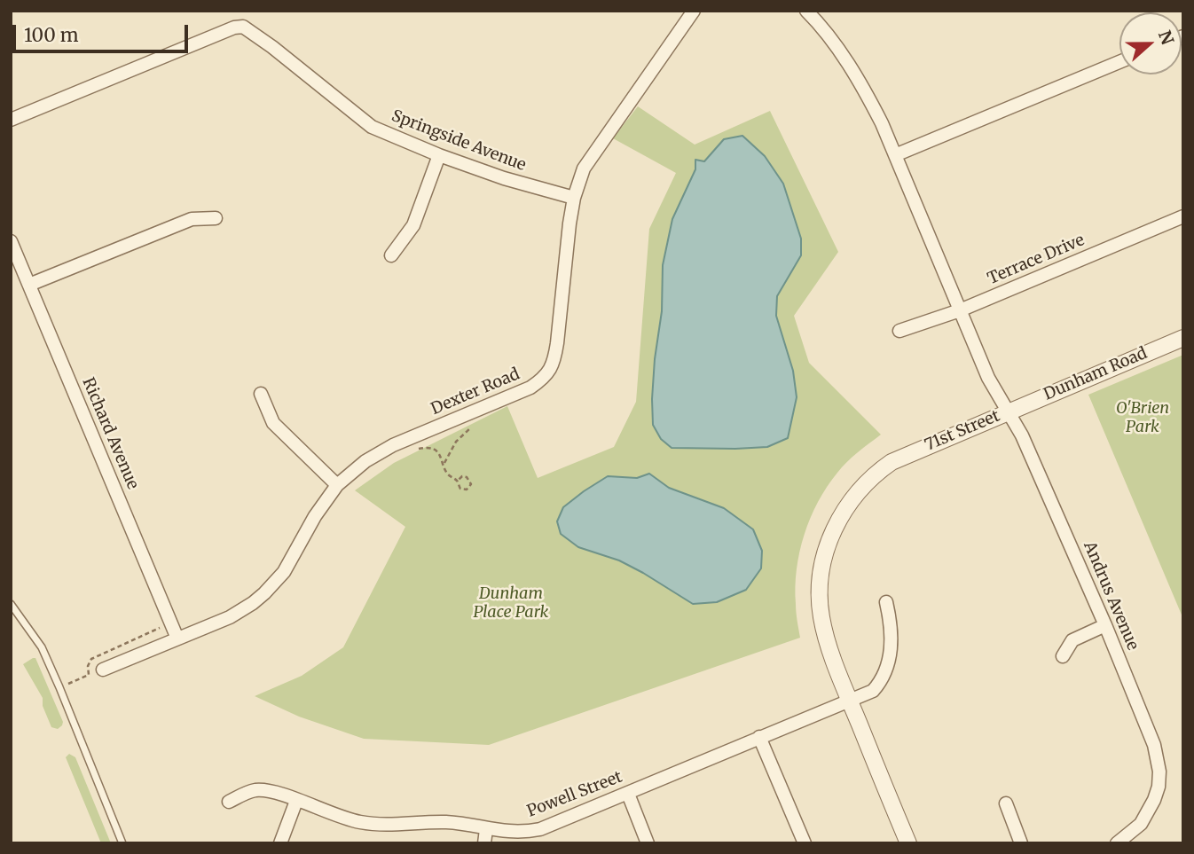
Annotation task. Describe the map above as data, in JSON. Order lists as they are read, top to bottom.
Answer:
{
  "streets": {
    "street": [
      "Springside Avenue",
      "Terrace Drive",
      "Dunham Road",
      "Dexter Road",
      "71st Street",
      "Richard Avenue",
      "Andrus Avenue",
      "Powell Street"
    ]
  },
  "crossings": [
    ["Springside Avenue", "Dexter Road"],
    ["Terrace Drive", "71st Street"],
    ["Dunham Road", "71st Street"],
    ["Dunham Road", "Andrus Avenue"],
    ["Dexter Road", "Richard Avenue"],
    ["71st Street", "Andrus Avenue"],
    ["71st Street", "Powell Street"]
  ],
  "parks": ["O'Brien Park", "Dunham Place Park"],
  "scale_bar": "100 m",
  "north": "right"
}
